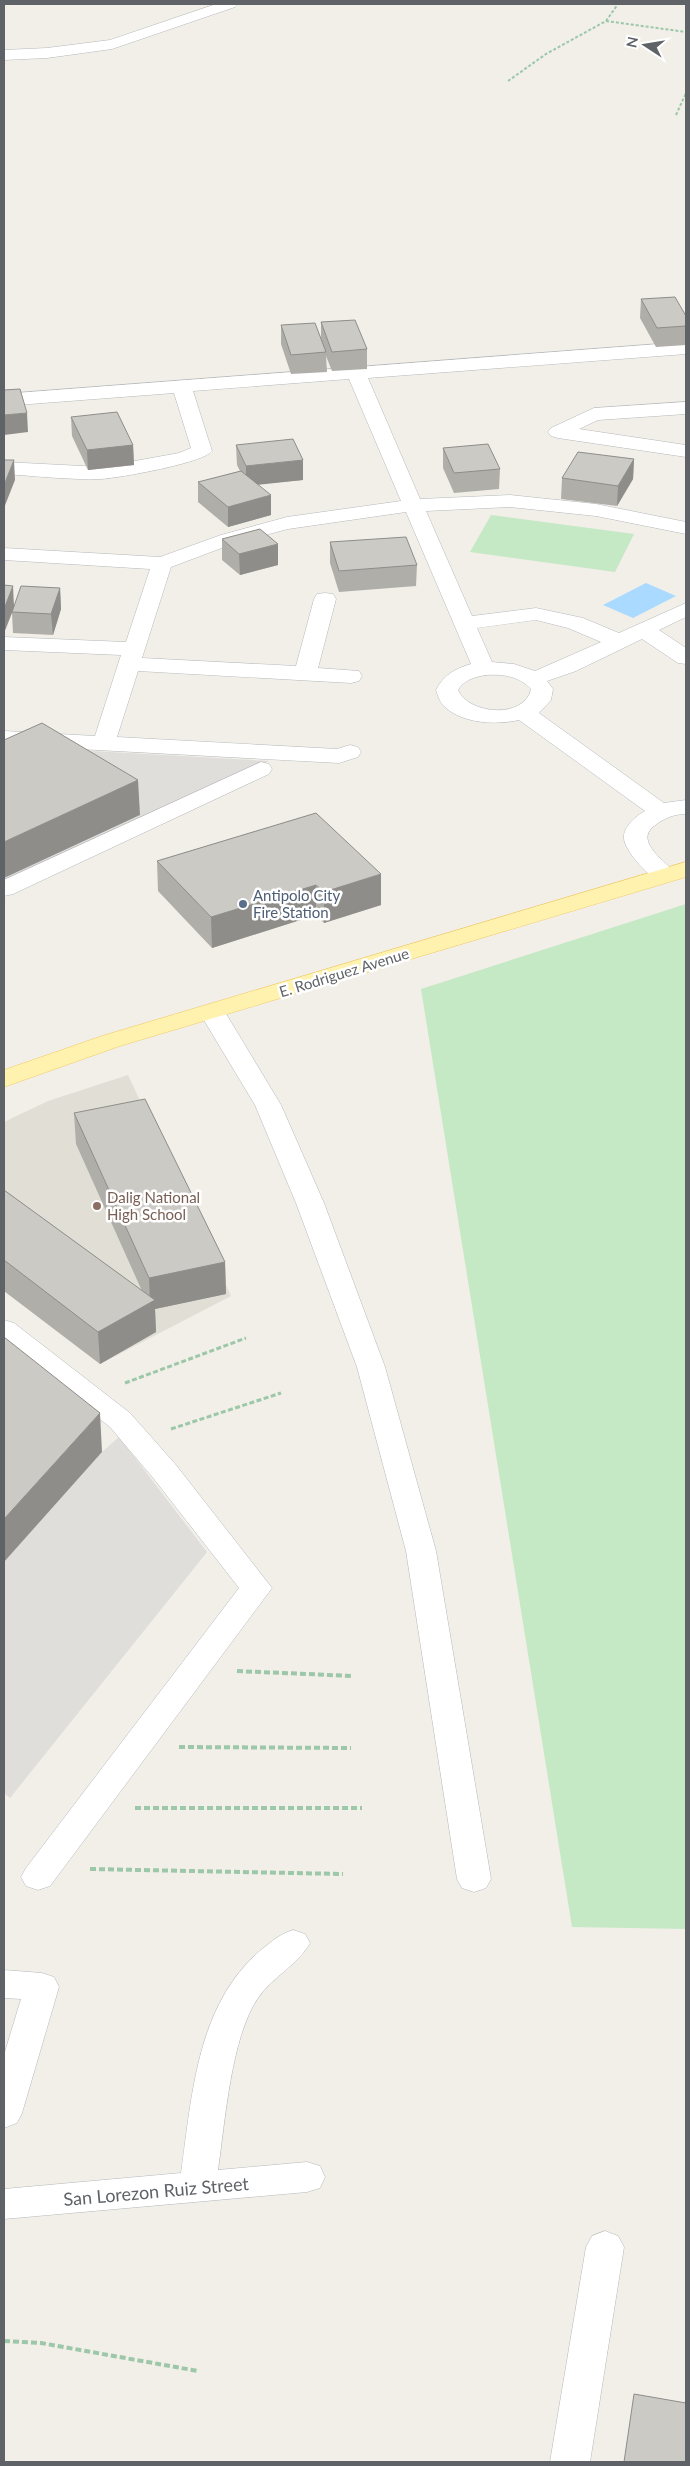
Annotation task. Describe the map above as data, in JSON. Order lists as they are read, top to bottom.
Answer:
{
  "streets": {
    "main road": ["E. Rodriguez Avenue"],
    "street": ["San Lorezon Ruiz Street"]
  },
  "places": ["Antipolo City Fire Station", "Dalig National High School"],
  "north": "left"
}
